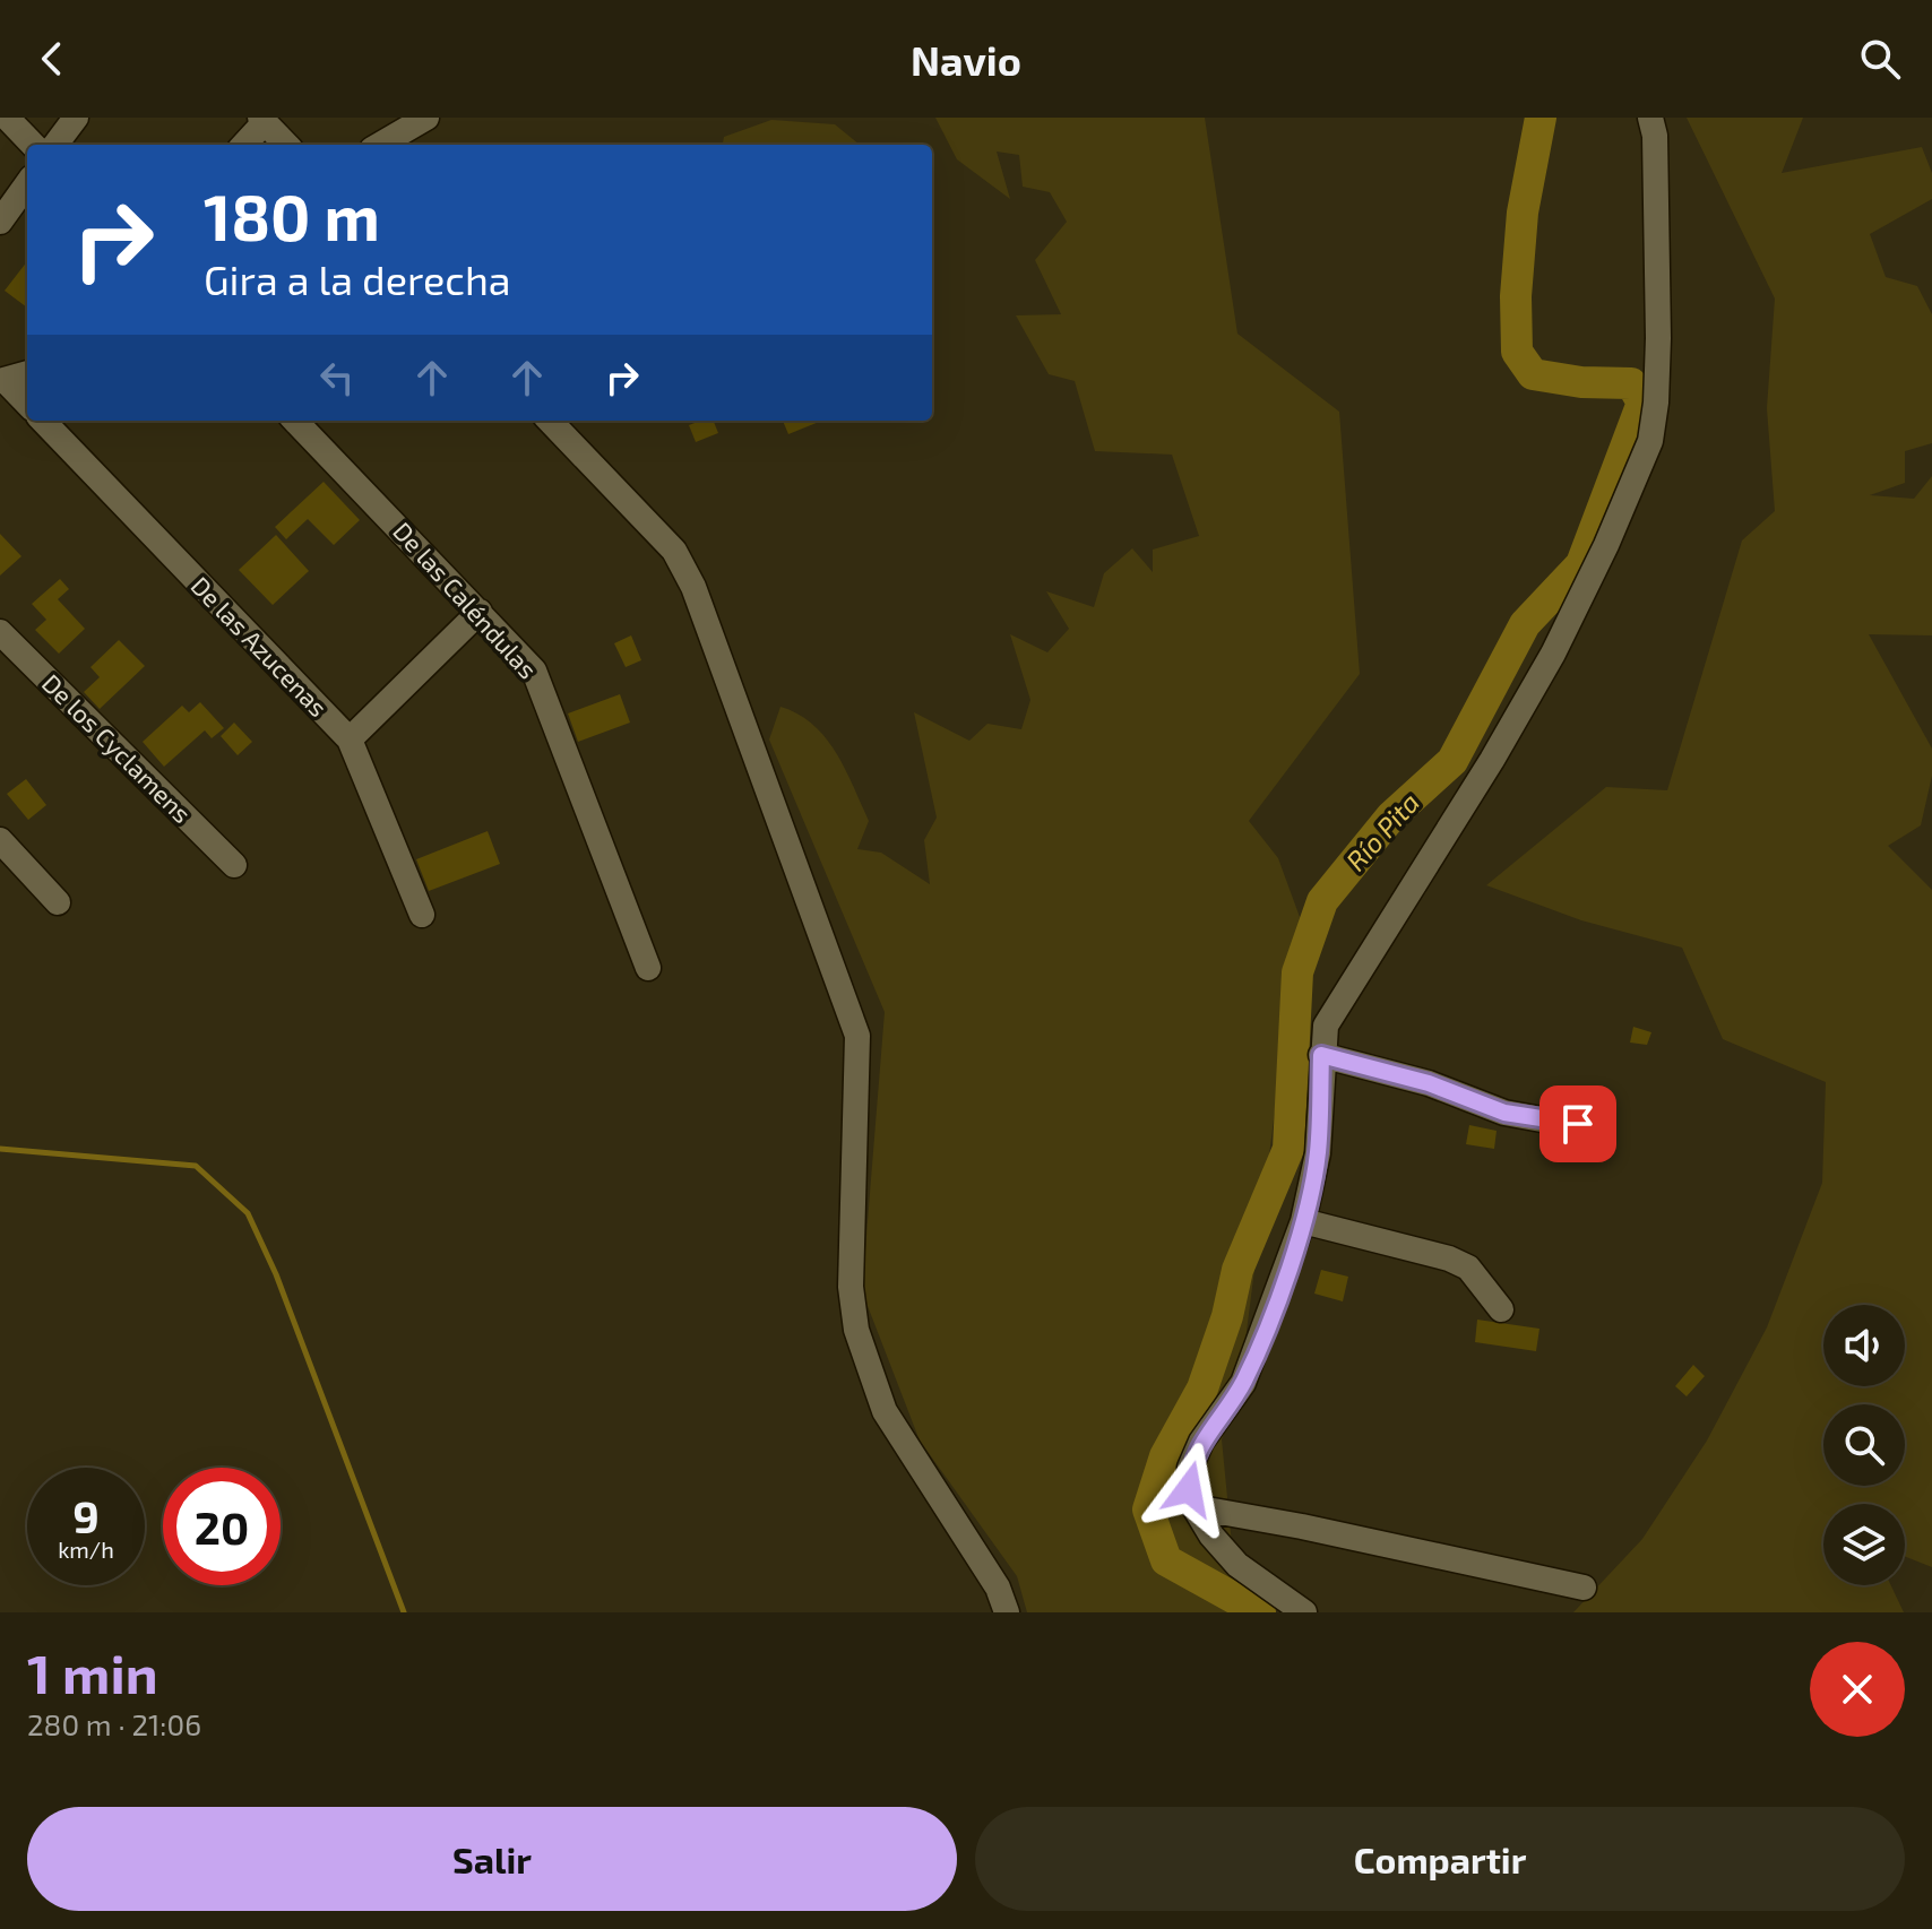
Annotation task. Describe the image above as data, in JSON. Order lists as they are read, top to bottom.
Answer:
{
  "streets": {
    "street": ["De las Caléndulas", "De las Azucenas", "De los Cyclamens"]
  },
  "water": ["Río Pita"],
  "page": {
    "header": "Navio",
    "turn": ["180 m", "Gira a la derecha"],
    "speed": "9 km/h",
    "limit": "20",
    "heading": ["1 min", "280 m · 21:06"],
    "buttons": ["Salir", "Compartir"]
  }
}
